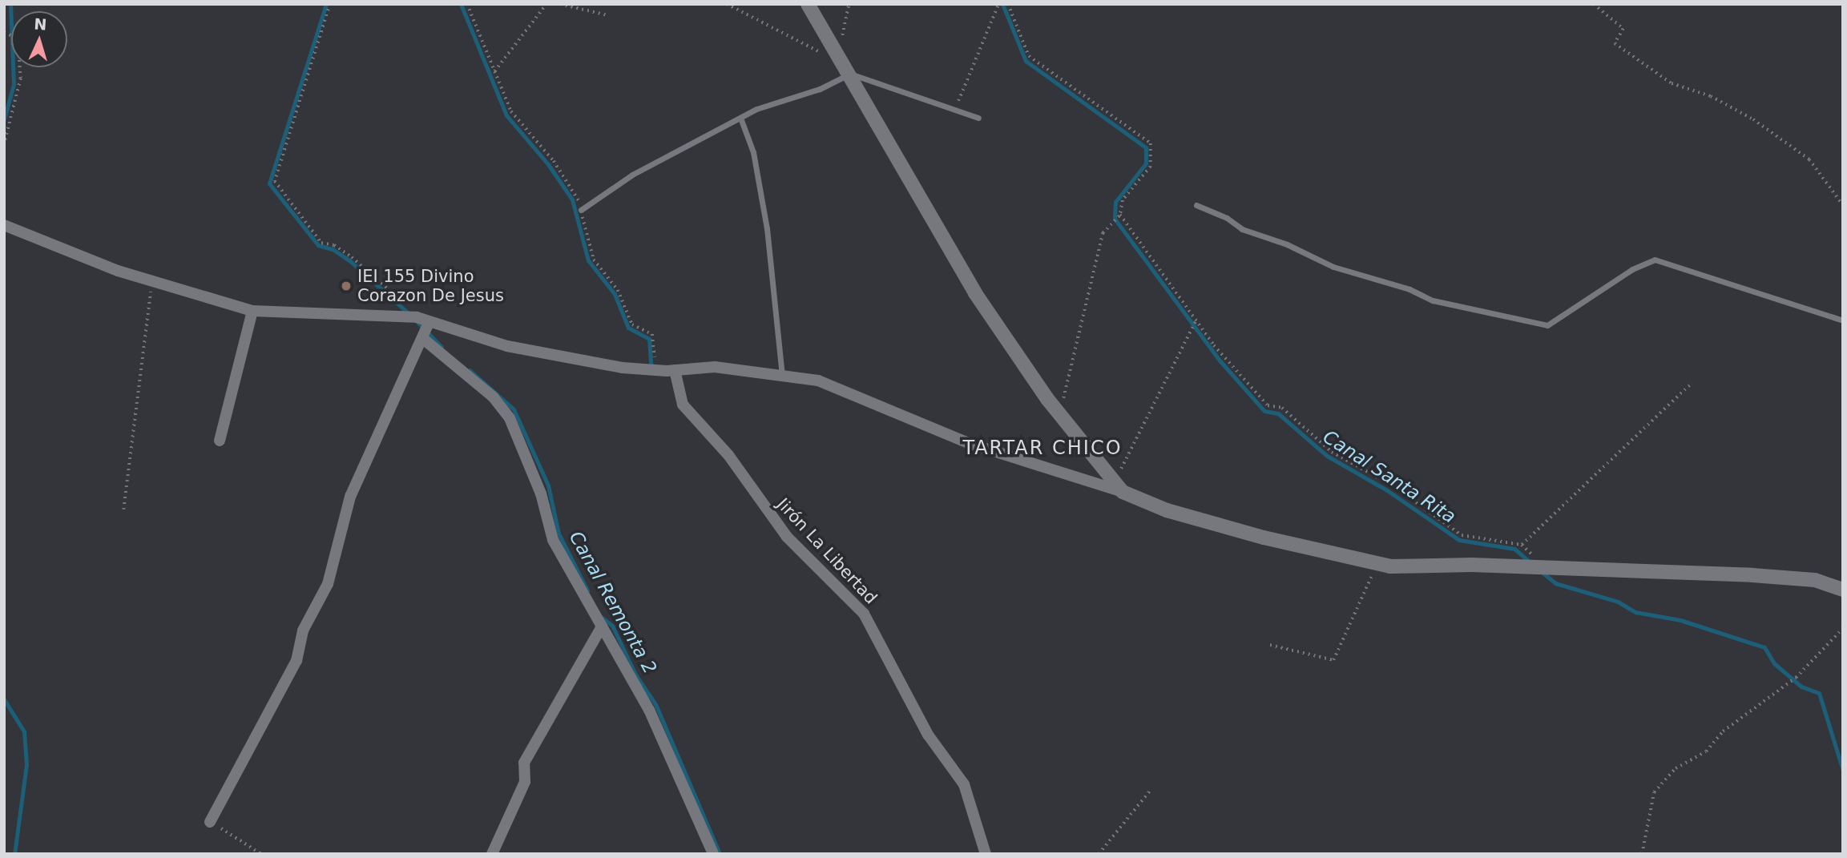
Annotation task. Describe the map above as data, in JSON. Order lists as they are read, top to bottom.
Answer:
{
  "streets": {
    "street": ["Jirón La Libertad"]
  },
  "districts": ["TARTAR CHICO"],
  "water": ["Canal Santa Rita", "Canal Remonta 2"],
  "places": ["IEI 155 Divino Corazon De Jesus"],
  "north": "top"
}
